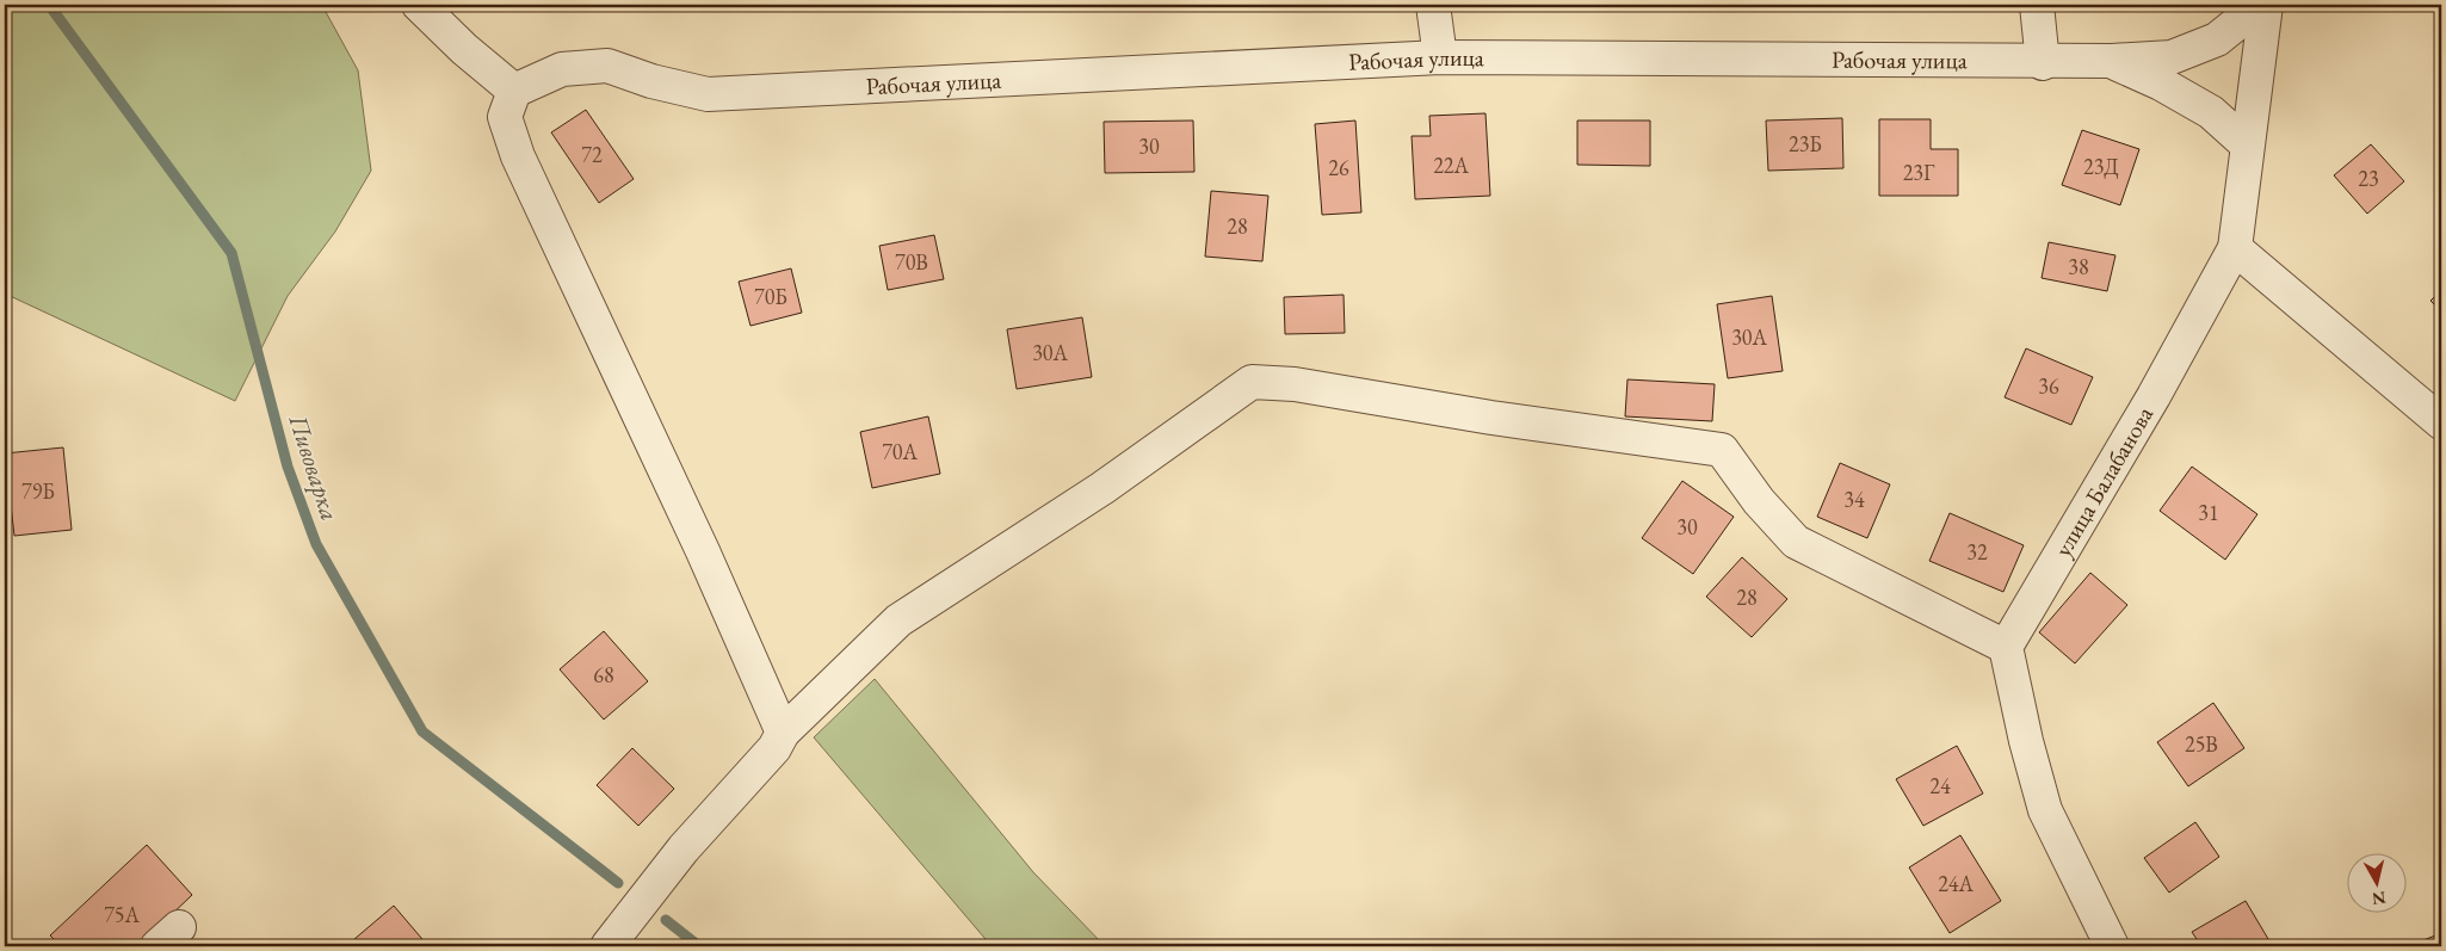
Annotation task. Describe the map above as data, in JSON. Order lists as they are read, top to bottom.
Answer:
{
  "streets": {
    "street": ["Рабочая улица", "улица Балабанова"]
  },
  "water": ["Пивоварка"],
  "house_numbers": [
    "23Б",
    "30",
    "72",
    "22А",
    "23Д",
    "26",
    "23Г",
    "23",
    "28",
    "70В",
    "38",
    "70Б",
    "30А",
    "30А",
    "36",
    "70А",
    "79Б",
    "34",
    "31",
    "30",
    "32",
    "28",
    "68",
    "25В",
    "24",
    "24А",
    "75А"
  ],
  "north": "bottom"
}
